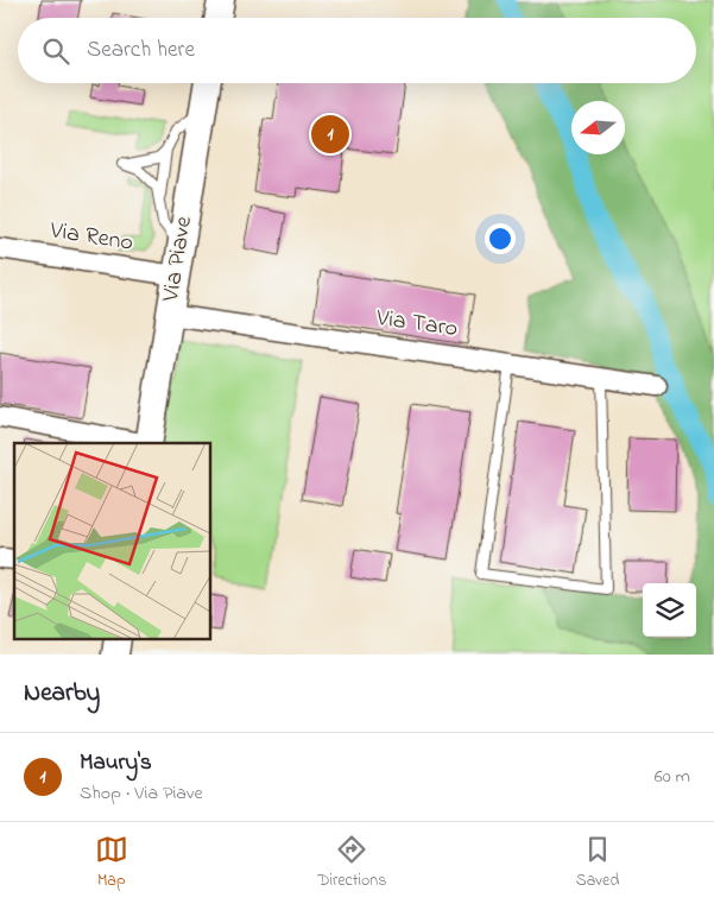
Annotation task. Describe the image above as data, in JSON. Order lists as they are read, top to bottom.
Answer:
{
  "streets": {
    "main road": ["Via Piave"],
    "street": ["Via Reno", "Via Taro"]
  },
  "crossings": [
    ["Via Reno", "Via Piave"],
    ["Via Piave", "Via Taro"]
  ],
  "north": "left",
  "page": {
    "search": "Search here",
    "pins": "1",
    "heading": "Nearby",
    "list": [
      {
        "mark": "1",
        "name": "Maury's",
        "note": "Shop · Via Piave",
        "value": "60 m"
      }
    ],
    "nav": ["Map", "Directions", "Saved"]
  }
}
